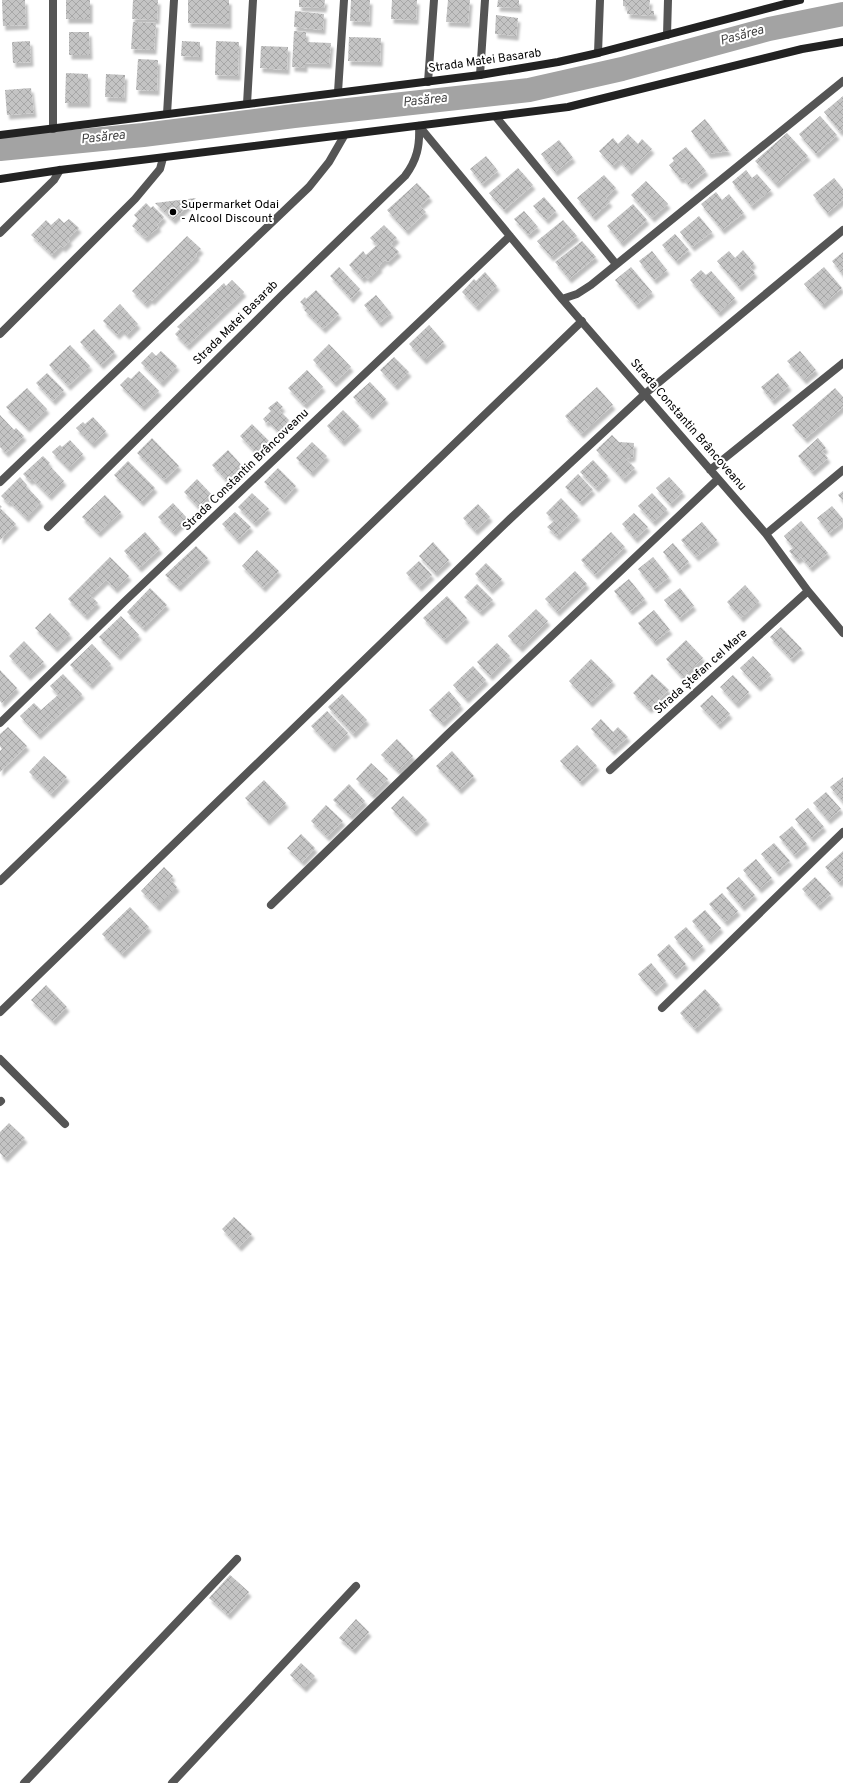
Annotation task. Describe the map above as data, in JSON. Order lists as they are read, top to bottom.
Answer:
{
  "streets": {
    "street": ["Strada Matei Basarab", "Strada Constantin Brâncoveanu", "Strada Ștefan cel Mare"]
  },
  "crossings": [
    ["Strada Matei Basarab", "Strada Constantin Brâncoveanu"],
    ["Strada Constantin Brâncoveanu", "Strada Ștefan cel Mare"]
  ],
  "water": ["Pasărea"],
  "places": ["Supermarket Odai - Alcool Discount"]
}
